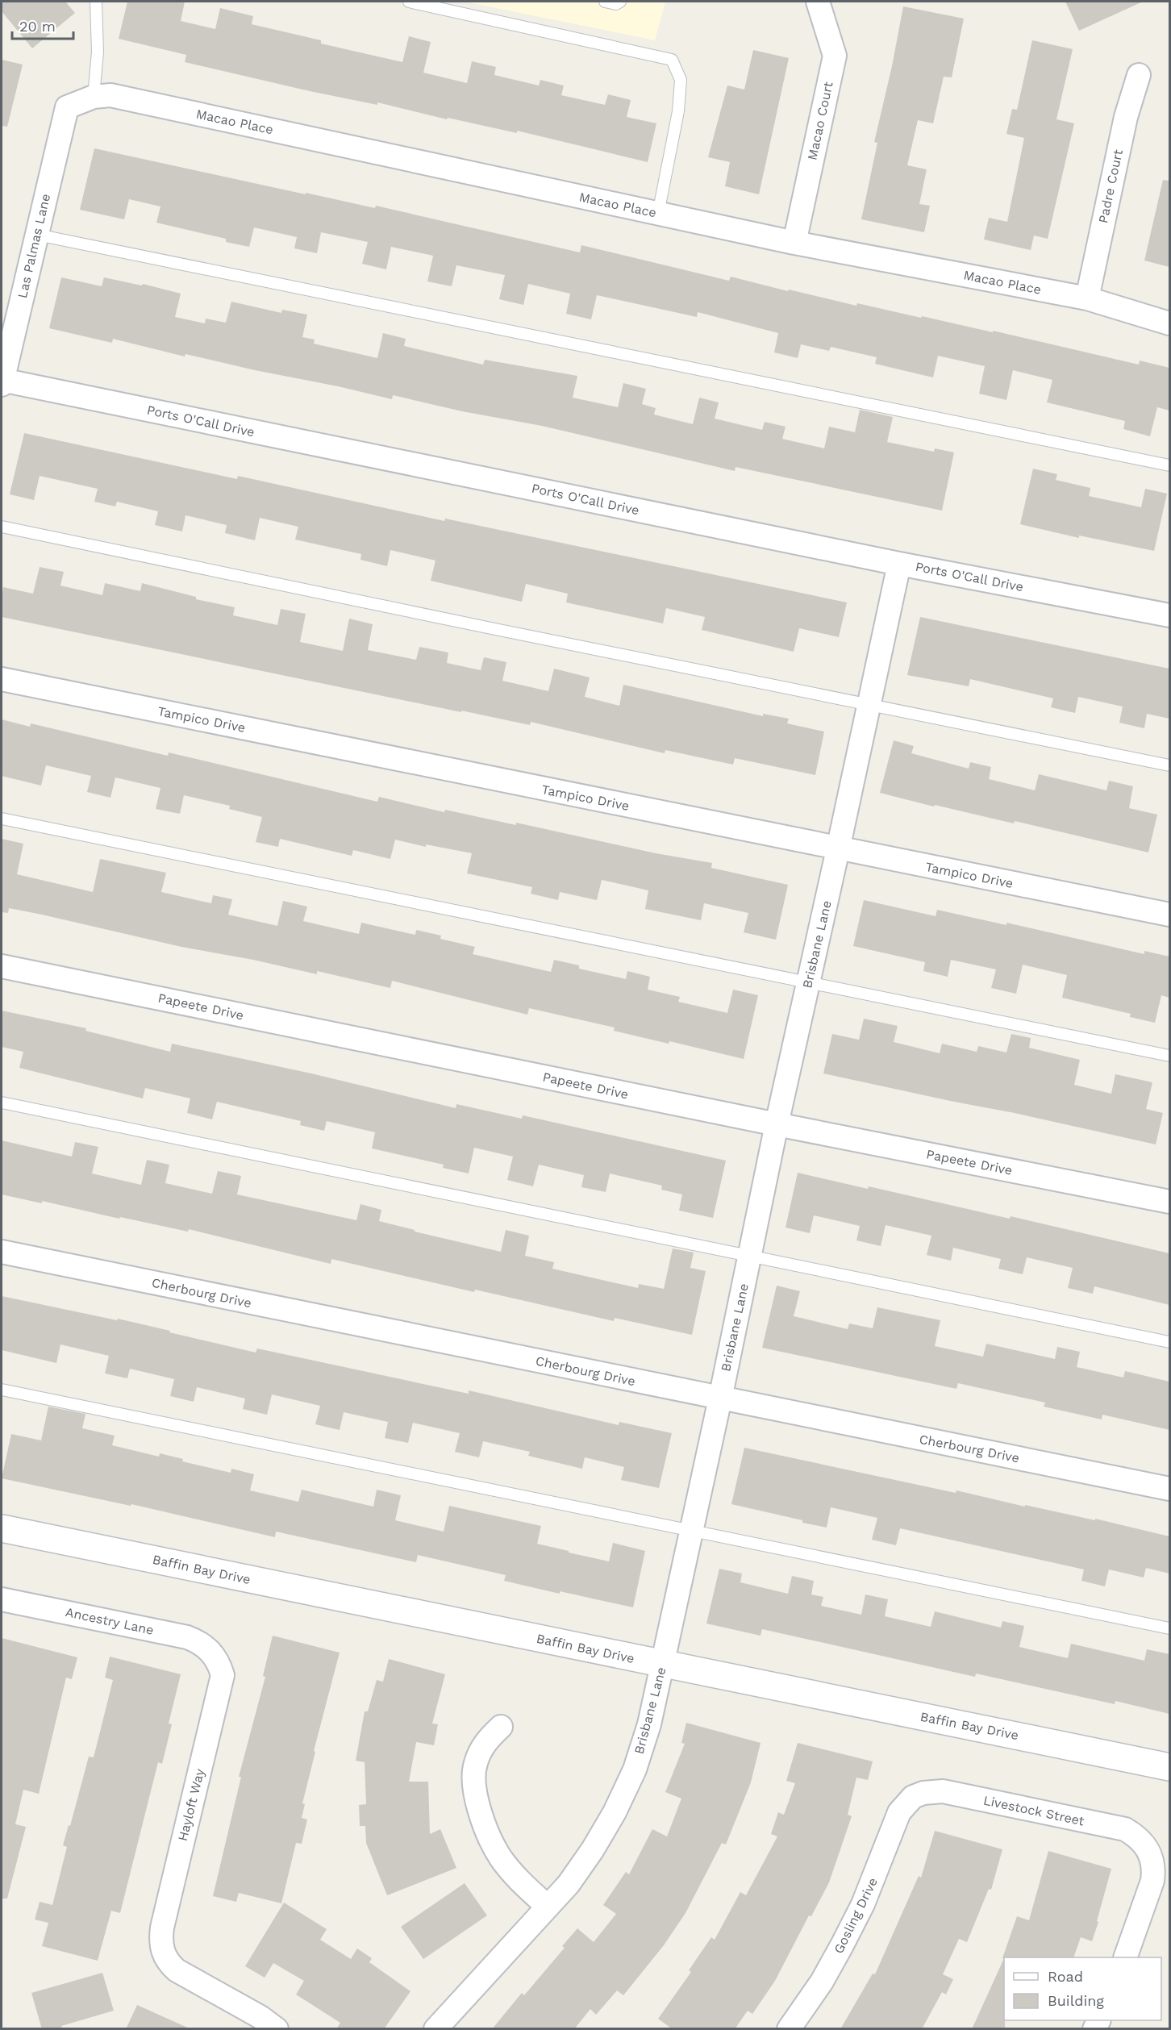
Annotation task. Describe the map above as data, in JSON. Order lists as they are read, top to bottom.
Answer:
{
  "streets": {
    "street": [
      "Macao Court",
      "Macao Place",
      "Padre Court",
      "Las Palmas Lane",
      "Ports O'Call Drive",
      "Tampico Drive",
      "Brisbane Lane",
      "Papeete Drive",
      "Cherbourg Drive",
      "Baffin Bay Drive",
      "Ancestry Lane",
      "Hayloft Way",
      "Livestock Street",
      "Gosling Drive"
    ]
  },
  "crossings": [
    ["Macao Court", "Macao Place"],
    ["Macao Place", "Padre Court"],
    ["Macao Place", "Las Palmas Lane"],
    ["Las Palmas Lane", "Ports O'Call Drive"],
    ["Ports O'Call Drive", "Brisbane Lane"],
    ["Tampico Drive", "Brisbane Lane"],
    ["Brisbane Lane", "Papeete Drive"],
    ["Brisbane Lane", "Cherbourg Drive"],
    ["Brisbane Lane", "Baffin Bay Drive"],
    ["Ancestry Lane", "Hayloft Way"],
    ["Livestock Street", "Gosling Drive"]
  ],
  "legend": ["Road", "Building"],
  "scale_bar": "20 m"
}
